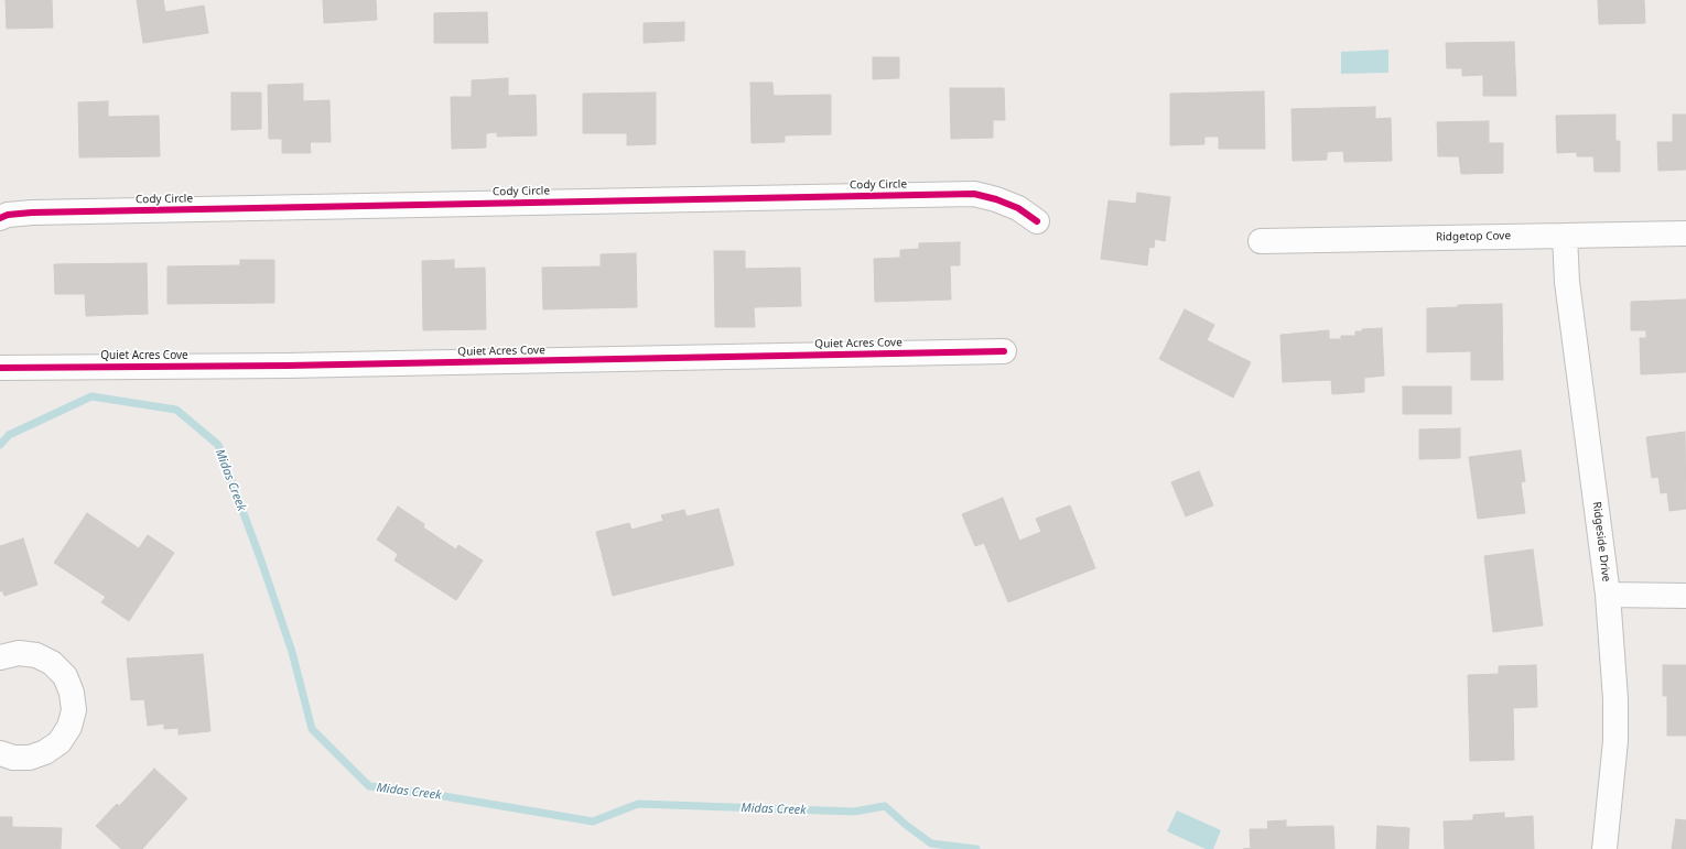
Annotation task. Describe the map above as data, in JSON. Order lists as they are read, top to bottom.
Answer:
{
  "streets": {
    "street": [
      "Cody Circle",
      "Ridgetop Cove",
      "Quiet Acres Cove",
      "Ridgeside Drive"
    ]
  },
  "crossings": [
    ["Ridgetop Cove", "Ridgeside Drive"]
  ],
  "water": ["Midas Creek"]
}
